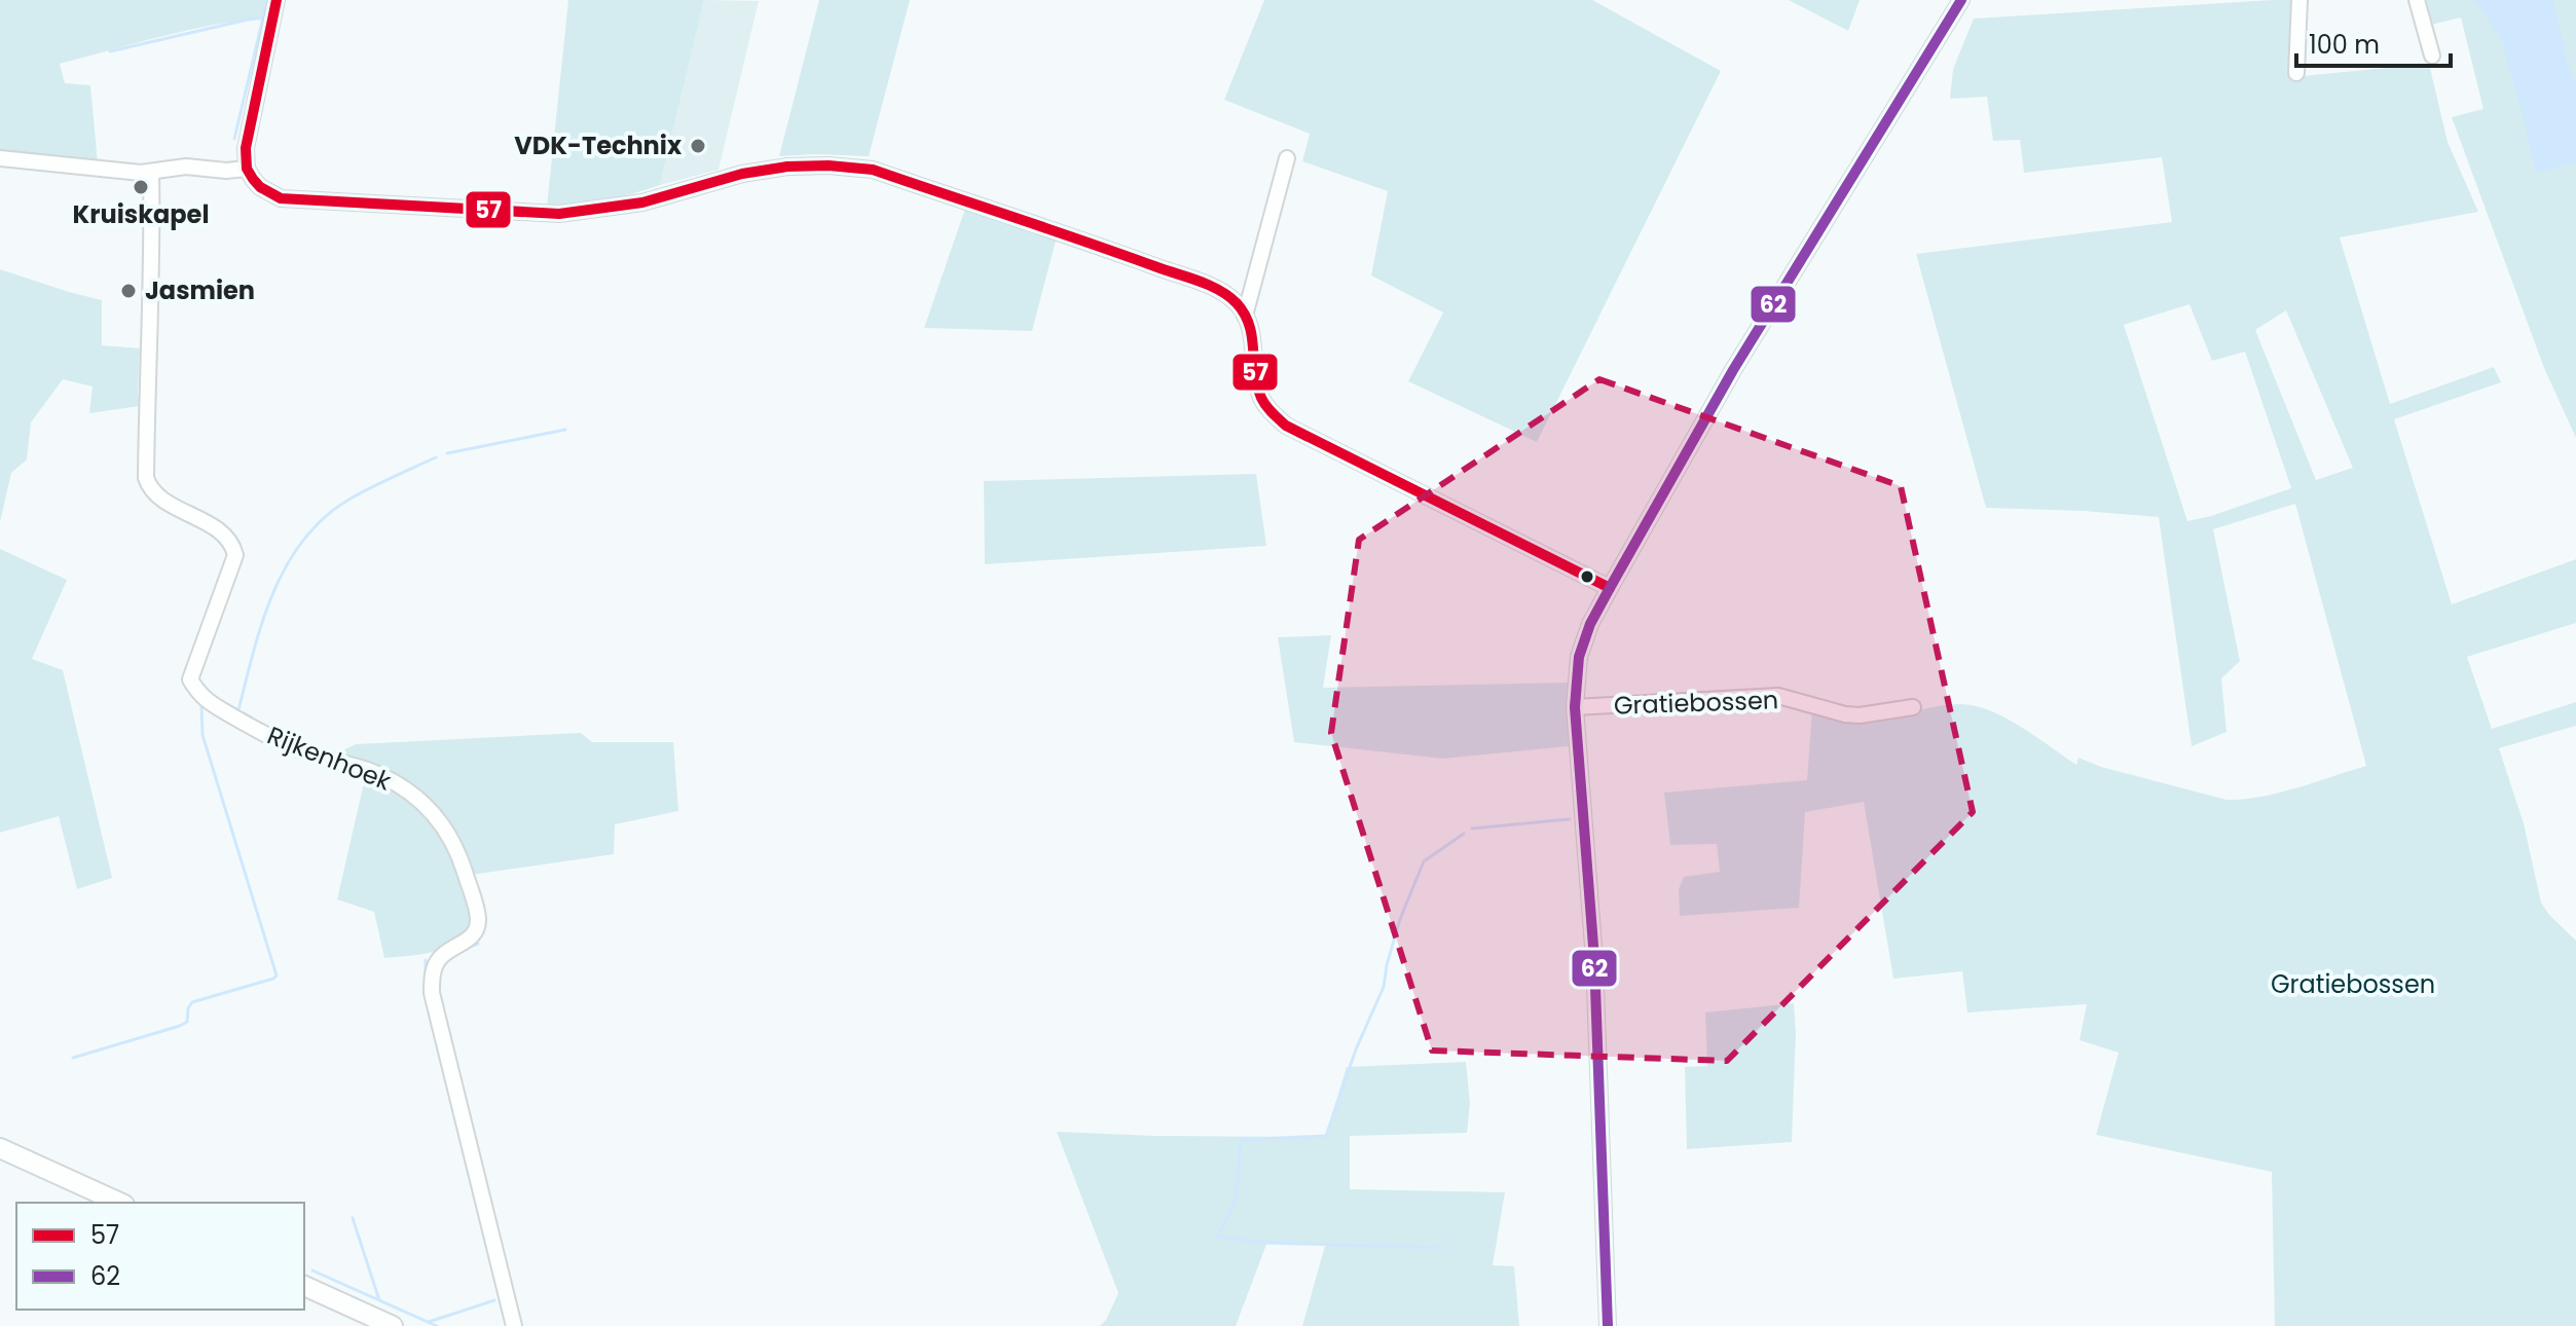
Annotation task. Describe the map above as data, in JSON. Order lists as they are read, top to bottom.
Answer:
{
  "streets": {
    "street": ["Gratiebossen", "Rijkenhoek"]
  },
  "parks": ["Gratiebossen"],
  "places": ["VDK-Technix", "Kruiskapel", "Jasmien"],
  "lines": ["transit line 57", "transit line 62"],
  "legend": ["57", "62"],
  "scale_bar": "100 m"
}
